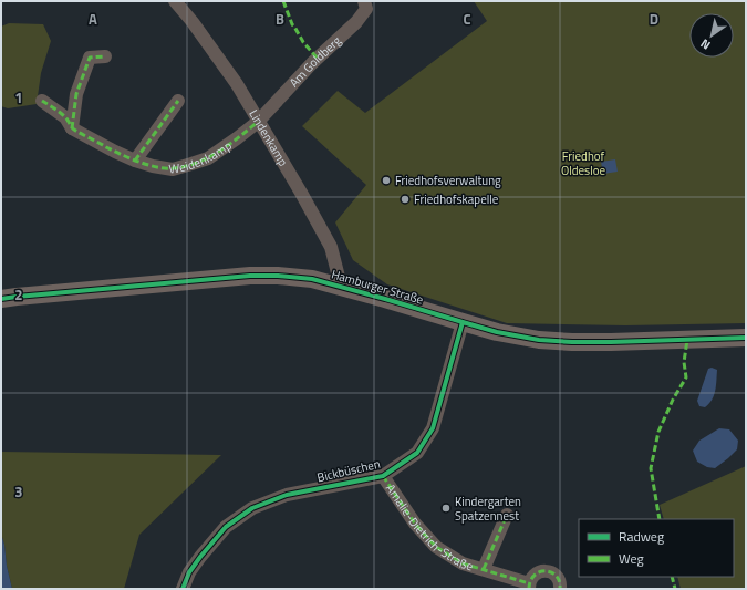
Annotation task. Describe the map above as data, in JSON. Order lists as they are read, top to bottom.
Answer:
{
  "streets": {
    "main road": ["Hamburger Straße"],
    "street": [
      "Am Goldberg",
      "Lindenkamp",
      "Weidenkamp",
      "Bickbüschen",
      "Amalie-Dietrich-Straße"
    ]
  },
  "crossings": [
    ["Am Goldberg", "Lindenkamp"],
    ["Am Goldberg", "Weidenkamp"],
    ["Lindenkamp", "Weidenkamp"],
    ["Lindenkamp", "Hamburger Straße"],
    ["Hamburger Straße", "Bickbüschen"],
    ["Bickbüschen", "Amalie-Dietrich-Straße"]
  ],
  "parks": ["Friedhof Oldesloe"],
  "places": ["Friedhofsverwaltung", "Friedhofskapelle", "Kindergarten Spatzennest"],
  "legend": ["Radweg", "Weg"],
  "north": "bottom left",
  "grid": {
    "columns": [
      "A",
      "B",
      "C",
      "D"
    ],
    "rows": ["1", "2", "3"]
  }
}
